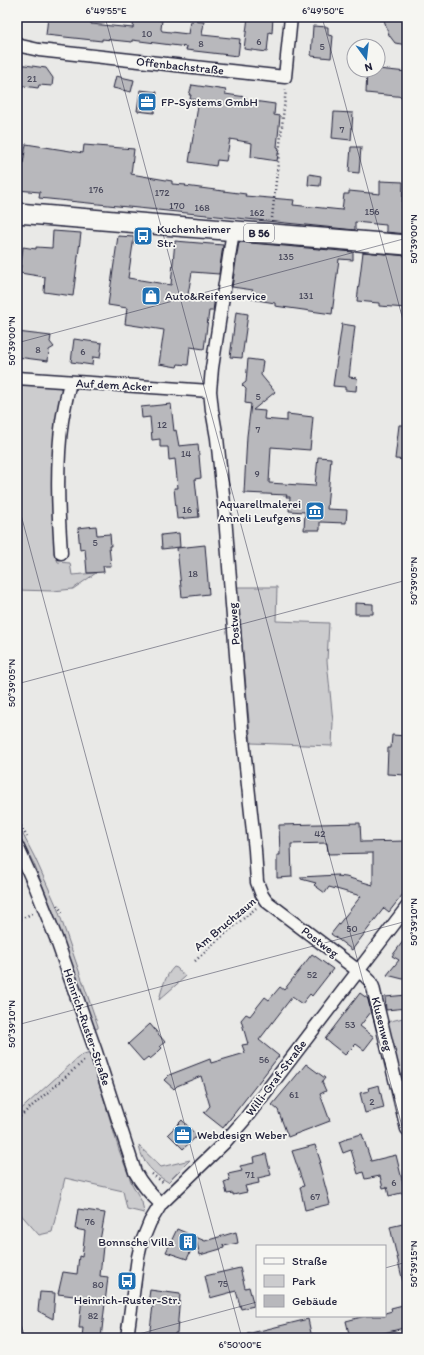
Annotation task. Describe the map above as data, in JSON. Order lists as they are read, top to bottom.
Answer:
{
  "streets": {
    "main road": ["B 56"],
    "street": [
      "Offenbachstraße",
      "Auf dem Acker",
      "Postweg",
      "Klusenweg",
      "Heinrich-Ruster-Straße",
      "Willi-Graf-Straße"
    ],
    "path": ["Am Bruchzaun"]
  },
  "crossings": [
    ["B 56", "Postweg"],
    ["Auf dem Acker", "Postweg"],
    ["Postweg", "Am Bruchzaun"],
    ["Postweg", "Klusenweg"],
    ["Postweg", "Willi-Graf-Straße"],
    ["Klusenweg", "Willi-Graf-Straße"],
    ["Heinrich-Ruster-Straße", "Willi-Graf-Straße"]
  ],
  "places": {
    "office": ["FP-Systems GmbH", "Webdesign Weber"],
    "bus stop": ["Kuchenheimer Str.", "Heinrich-Ruster-Str."],
    "shop": ["Auto&Reifenservice"],
    "museum": ["Aquarellmalerei Anneli Leufgens"],
    "building": ["Bonnsche Villa"]
  },
  "house_numbers": [
    "10",
    "6",
    "8",
    "5",
    "21",
    "7",
    "176",
    "172",
    "170",
    "168",
    "156",
    "162",
    "135",
    "131",
    "8",
    "6",
    "5",
    "12",
    "7",
    "14",
    "9",
    "16",
    "5",
    "18",
    "42",
    "50",
    "52",
    "53",
    "56",
    "61",
    "2",
    "71",
    "6",
    "67",
    "76",
    "75",
    "80",
    "82"
  ],
  "legend": ["Straße", "Park", "Gebäude"],
  "north": "bottom",
  "coordinates": [
    "6°49'55\"E",
    "6°49'50\"E",
    "50°39'00\"N",
    "50°39'05\"N",
    "50°39'10\"N",
    "50°39'15\"N",
    "6°50'00\"E"
  ]
}
